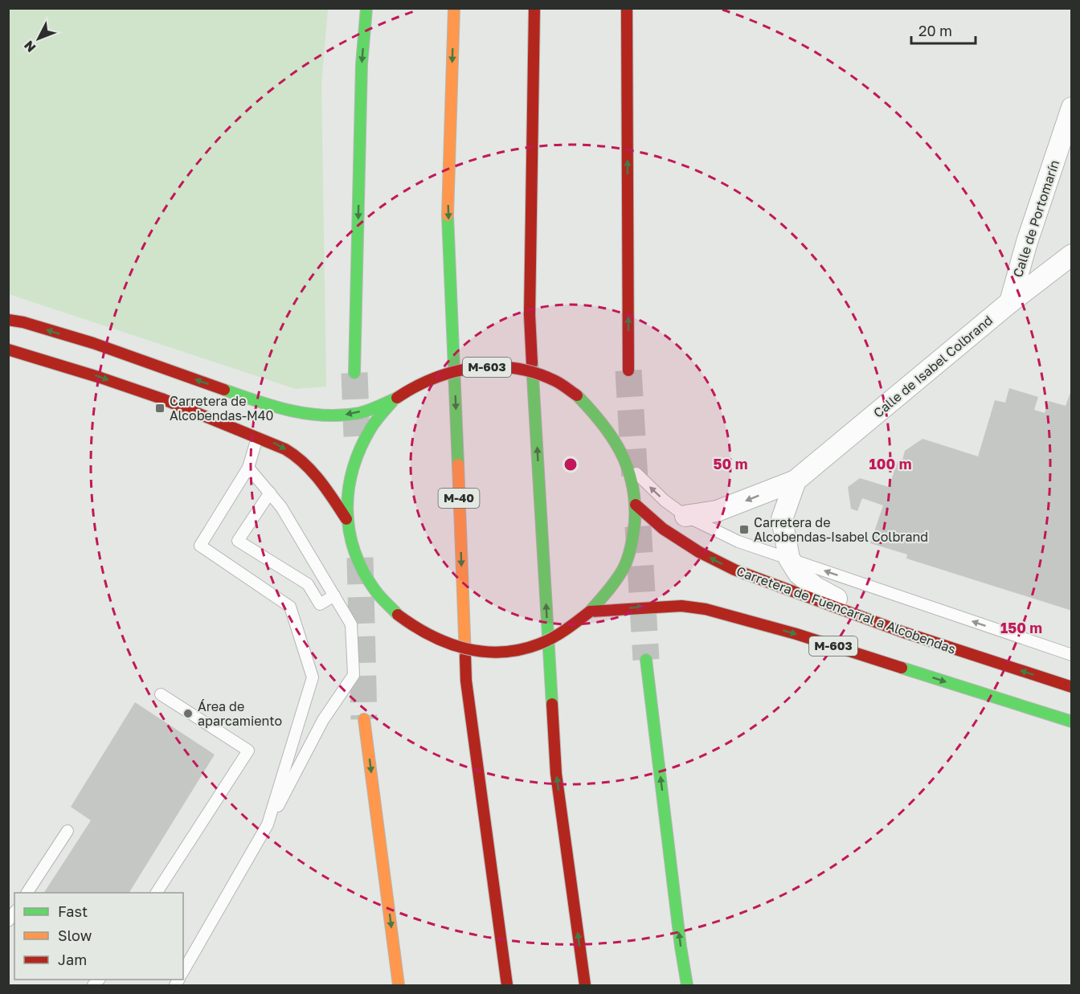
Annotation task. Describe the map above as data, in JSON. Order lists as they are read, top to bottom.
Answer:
{
  "streets": {
    "highway": ["M-603", "M-40", "Carretera de Fuencarral a Alcobendas"],
    "street": ["Calle de Portomarín", "Calle de Isabel Colbrand"]
  },
  "crossings": [
    ["Calle de Portomarín", "Calle de Isabel Colbrand"],
    ["M-603", "Carretera de Fuencarral a Alcobendas"]
  ],
  "places": {
    "transit": ["Carretera de Alcobendas-M40", "Carretera de Alcobendas-Isabel Colbrand"],
    "other": ["Área de aparcamiento"]
  },
  "legend": ["Fast", "Slow", "Jam"],
  "scale_bar": "20 m",
  "north": "bottom left",
  "rings": ["50 m", "100 m", "150 m"]
}
